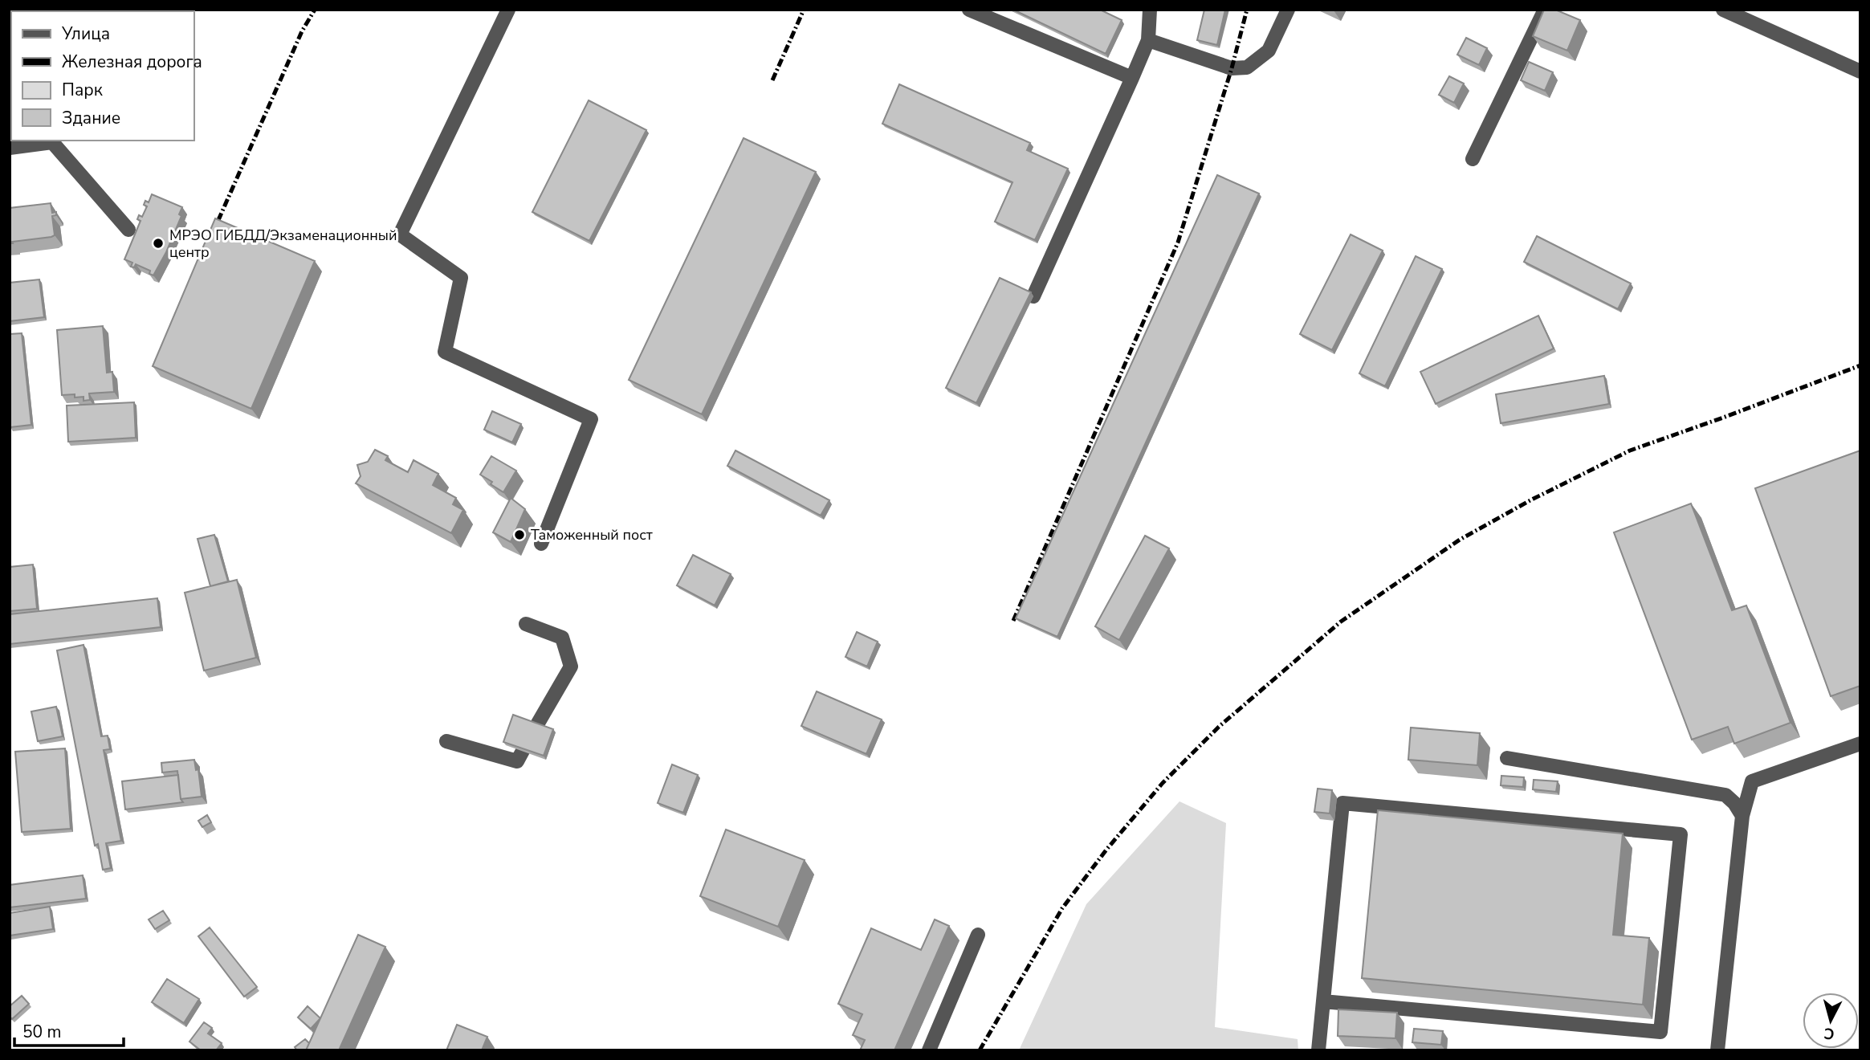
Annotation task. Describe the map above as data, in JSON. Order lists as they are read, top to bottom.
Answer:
{
  "places": ["МРЭО ГИБДД/Экзаменационный центр", "Таможенный пост"],
  "legend": [
    "Улица",
    "Железная дорога",
    "Парк",
    "Здание"
  ],
  "scale_bar": "50 m",
  "north": "bottom"
}
